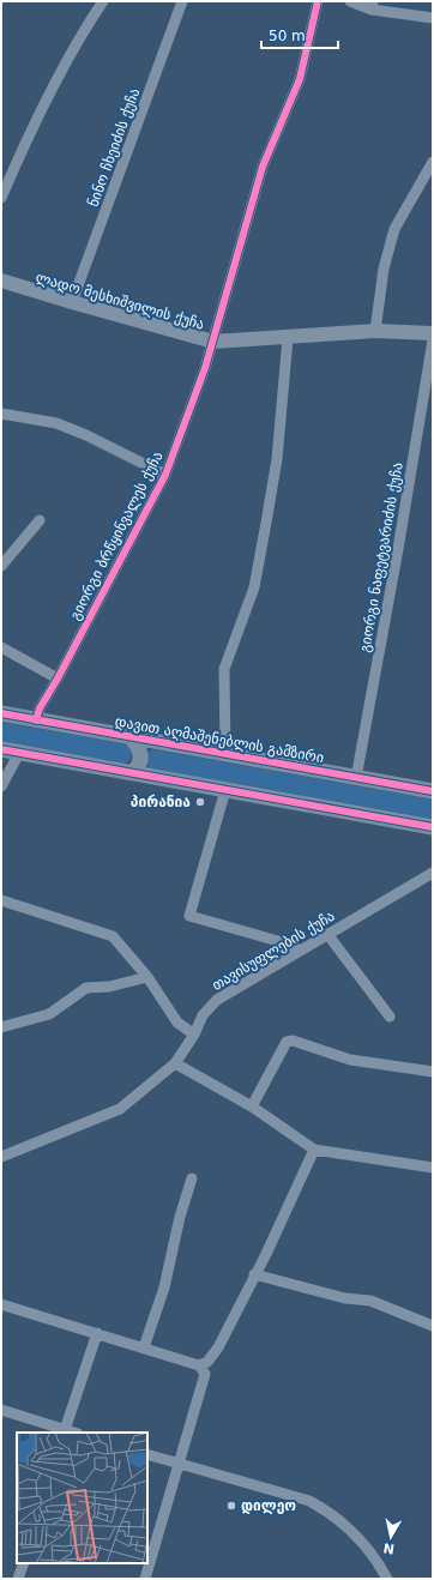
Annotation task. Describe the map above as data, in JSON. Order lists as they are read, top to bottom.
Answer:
{
  "streets": {
    "main road": ["დავით აღმაშენებლის გამზირი"],
    "street": [
      "ნინო ჩხეიძის ქუჩა",
      "ლადო მესხიშვილის ქუჩა",
      "გიორგი ბრწყინვალეს ქუჩა",
      "გიორგი ნაფეტვარიძის ქუჩა",
      "თავისუფლების ქუჩა"
    ]
  },
  "crossings": [
    ["ნინო ჩხეიძის ქუჩა", "ლადო მესხიშვილის ქუჩა"],
    ["ლადო მესხიშვილის ქუჩა", "გიორგი ბრწყინვალეს ქუჩა"],
    ["გიორგი ბრწყინვალეს ქუჩა", "დავით აღმაშენებლის გამზირი"],
    ["გიორგი ნაფეტვარიძის ქუჩა", "დავით აღმაშენებლის გამზირი"]
  ],
  "places": ["პირანია", "დილეო"],
  "scale_bar": "50 m",
  "north": "bottom"
}
